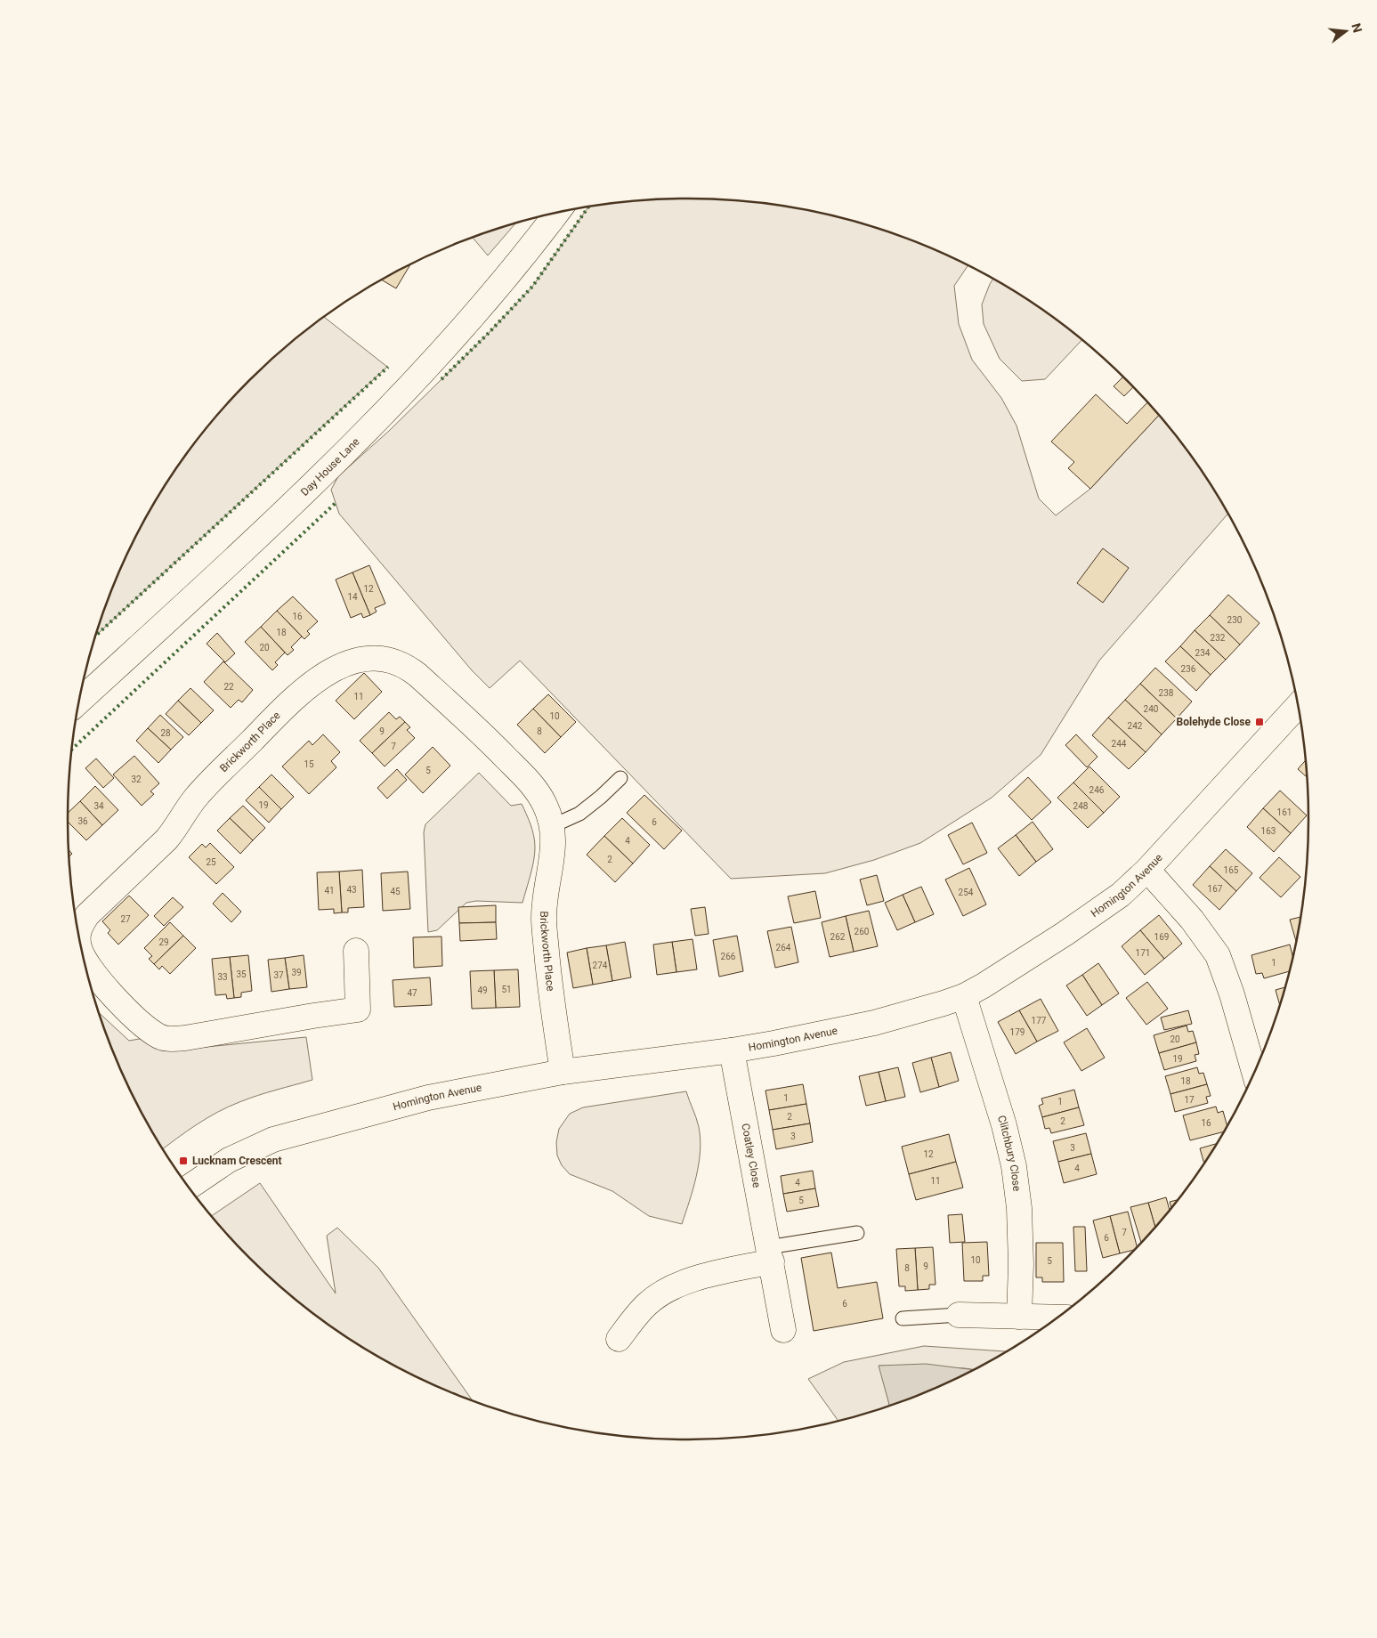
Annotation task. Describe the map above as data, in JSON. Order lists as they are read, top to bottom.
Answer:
{
  "streets": {
    "street": [
      "Day House Lane",
      "Brickworth Place",
      "Homington Avenue",
      "Clitchbury Close",
      "Coatley Close"
    ]
  },
  "crossings": [
    ["Brickworth Place", "Homington Avenue"],
    ["Homington Avenue", "Clitchbury Close"],
    ["Homington Avenue", "Coatley Close"]
  ],
  "places": {
    "transit": ["Bolehyde Close", "Lucknam Crescent"]
  },
  "house_numbers": [
    "12",
    "14",
    "16",
    "230",
    "18",
    "232",
    "20",
    "234",
    "236",
    "22",
    "238",
    "11",
    "240",
    "10",
    "242",
    "9",
    "8",
    "28",
    "244",
    "7",
    "15",
    "5",
    "32",
    "246",
    "19",
    "34",
    "248",
    "161",
    "36",
    "6",
    "163",
    "4",
    "2",
    "25",
    "165",
    "167",
    "43",
    "41",
    "45",
    "254",
    "27",
    "260",
    "262",
    "169",
    "29",
    "264",
    "171",
    "266",
    "1",
    "274",
    "39",
    "35",
    "37",
    "33",
    "51",
    "49",
    "47",
    "177",
    "179",
    "20",
    "19",
    "18",
    "1",
    "17",
    "1",
    "2",
    "2",
    "16",
    "3",
    "3",
    "12",
    "4",
    "11",
    "4",
    "5",
    "7",
    "6",
    "10",
    "5",
    "9",
    "8",
    "6"
  ],
  "north": "right"
}
